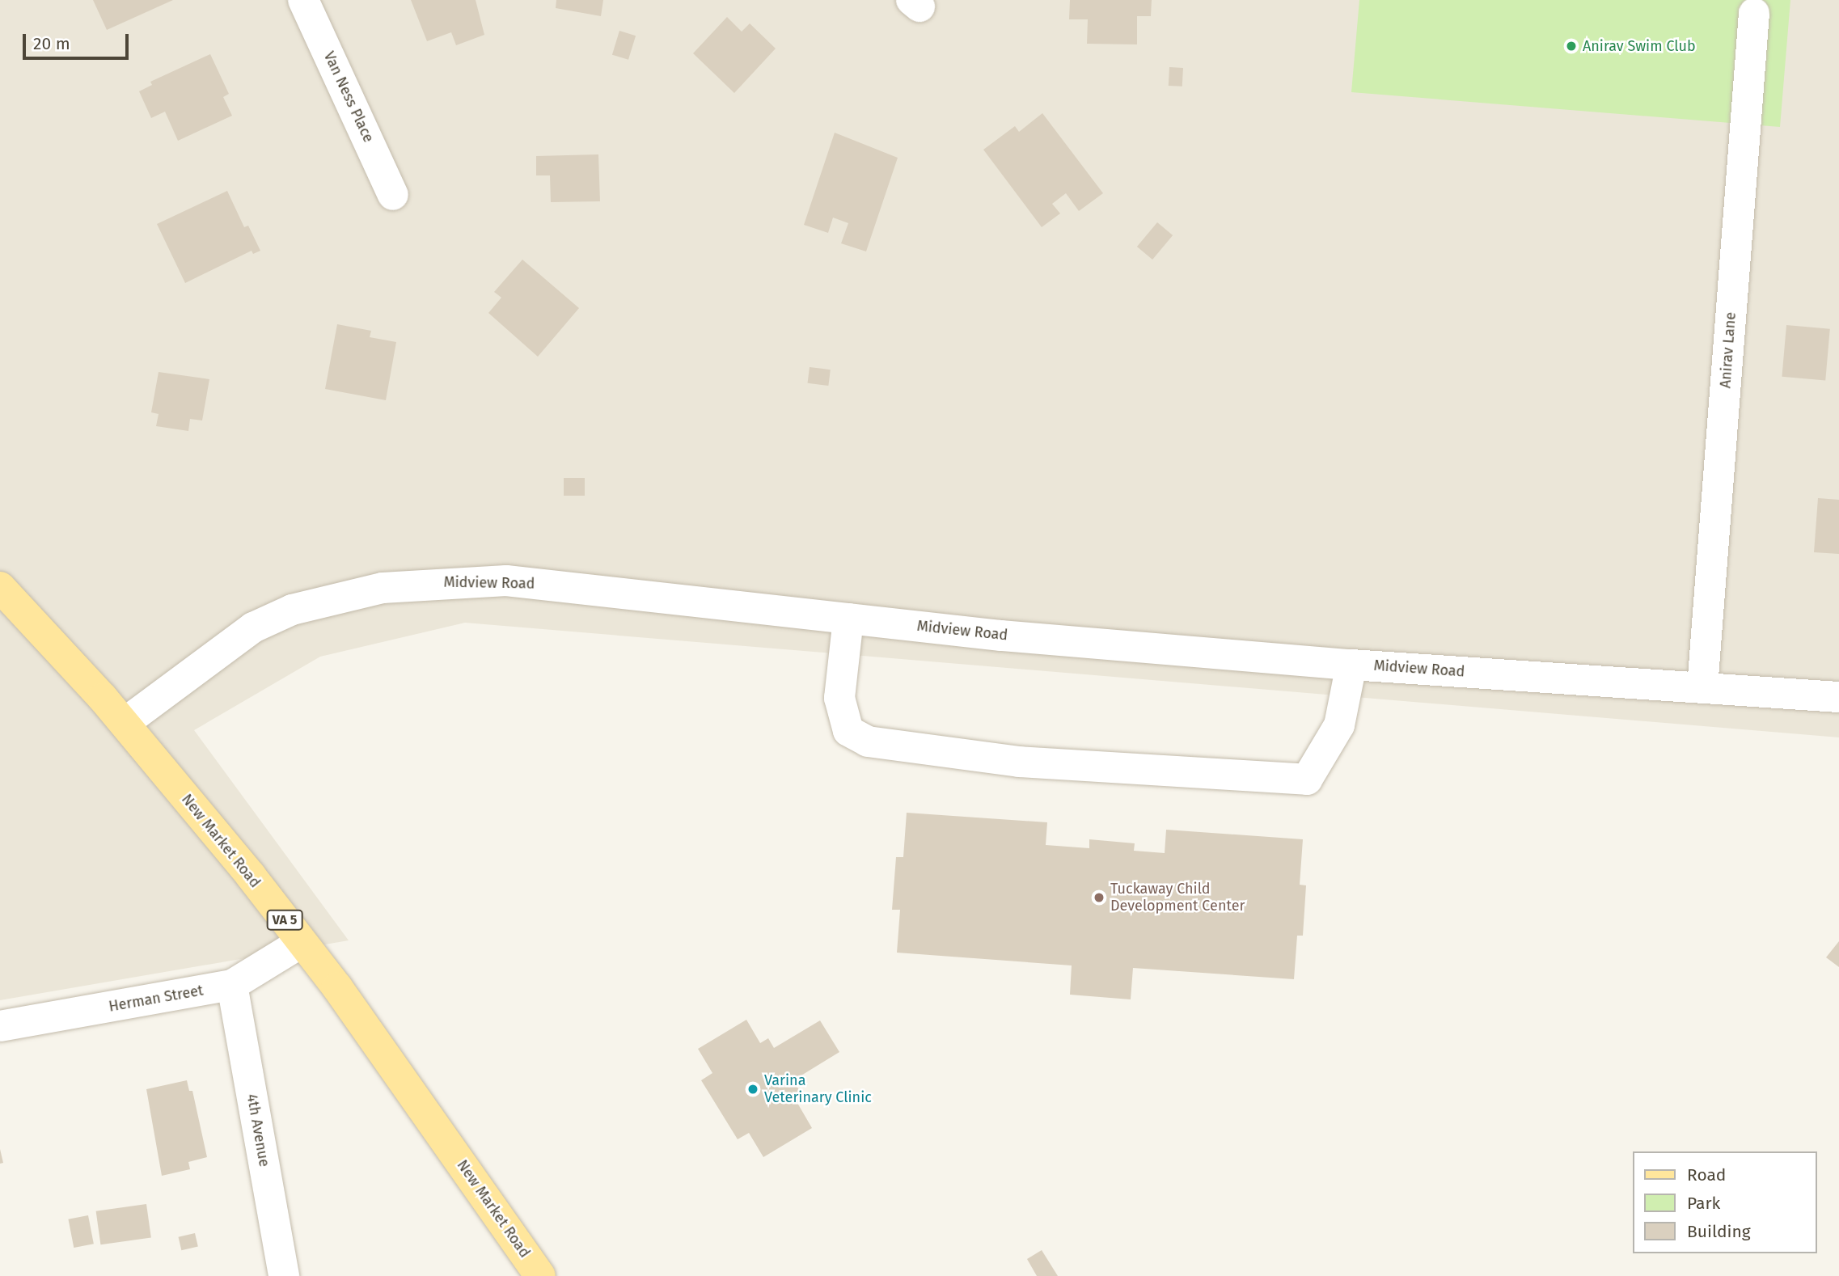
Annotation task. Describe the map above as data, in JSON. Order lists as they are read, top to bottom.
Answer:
{
  "streets": {
    "main road": ["New Market Road", "VA 5"],
    "street": [
      "Van Ness Place",
      "Anirav Lane",
      "Midview Road",
      "Herman Street",
      "4th Avenue"
    ]
  },
  "crossings": [
    ["Anirav Lane", "Midview Road"],
    ["Midview Road", "New Market Road"],
    ["New Market Road", "Herman Street"],
    ["Herman Street", "4th Avenue"]
  ],
  "places": ["Anirav Swim Club", "Tuckaway Child Development Center", "Varina Veterinary Clinic"],
  "legend": ["Road", "Park", "Building"],
  "scale_bar": "20 m"
}
